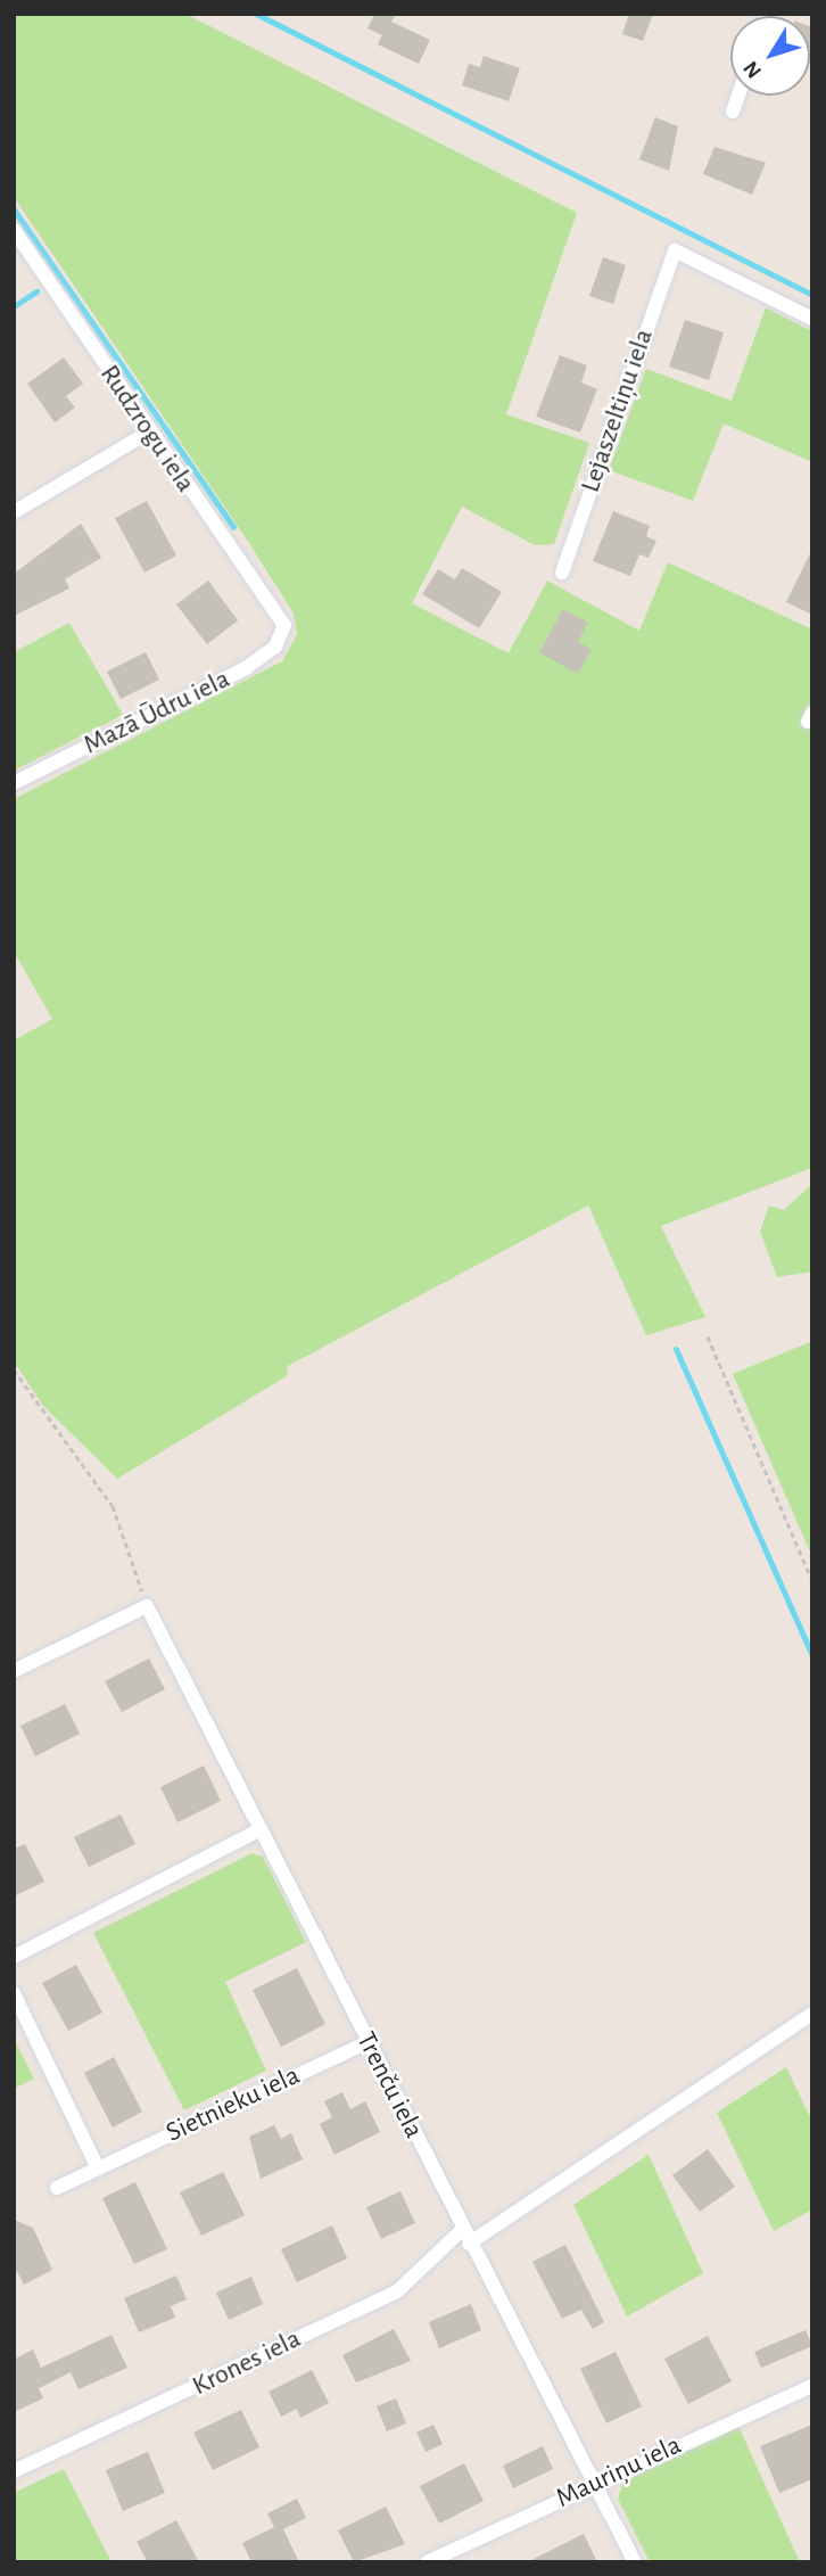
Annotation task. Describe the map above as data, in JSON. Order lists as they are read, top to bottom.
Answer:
{
  "streets": {
    "street": [
      "Lejaszeltiņu iela",
      "Rudzrogu iela",
      "Mazā Ūdru iela",
      "Trenču iela",
      "Sietnieku iela",
      "Krones iela",
      "Mauriņu iela"
    ]
  },
  "crossings": [
    ["Rudzrogu iela", "Mazā Ūdru iela"],
    ["Trenču iela", "Sietnieku iela"],
    ["Trenču iela", "Krones iela"],
    ["Trenču iela", "Mauriņu iela"]
  ],
  "north": "bottom left"
}
